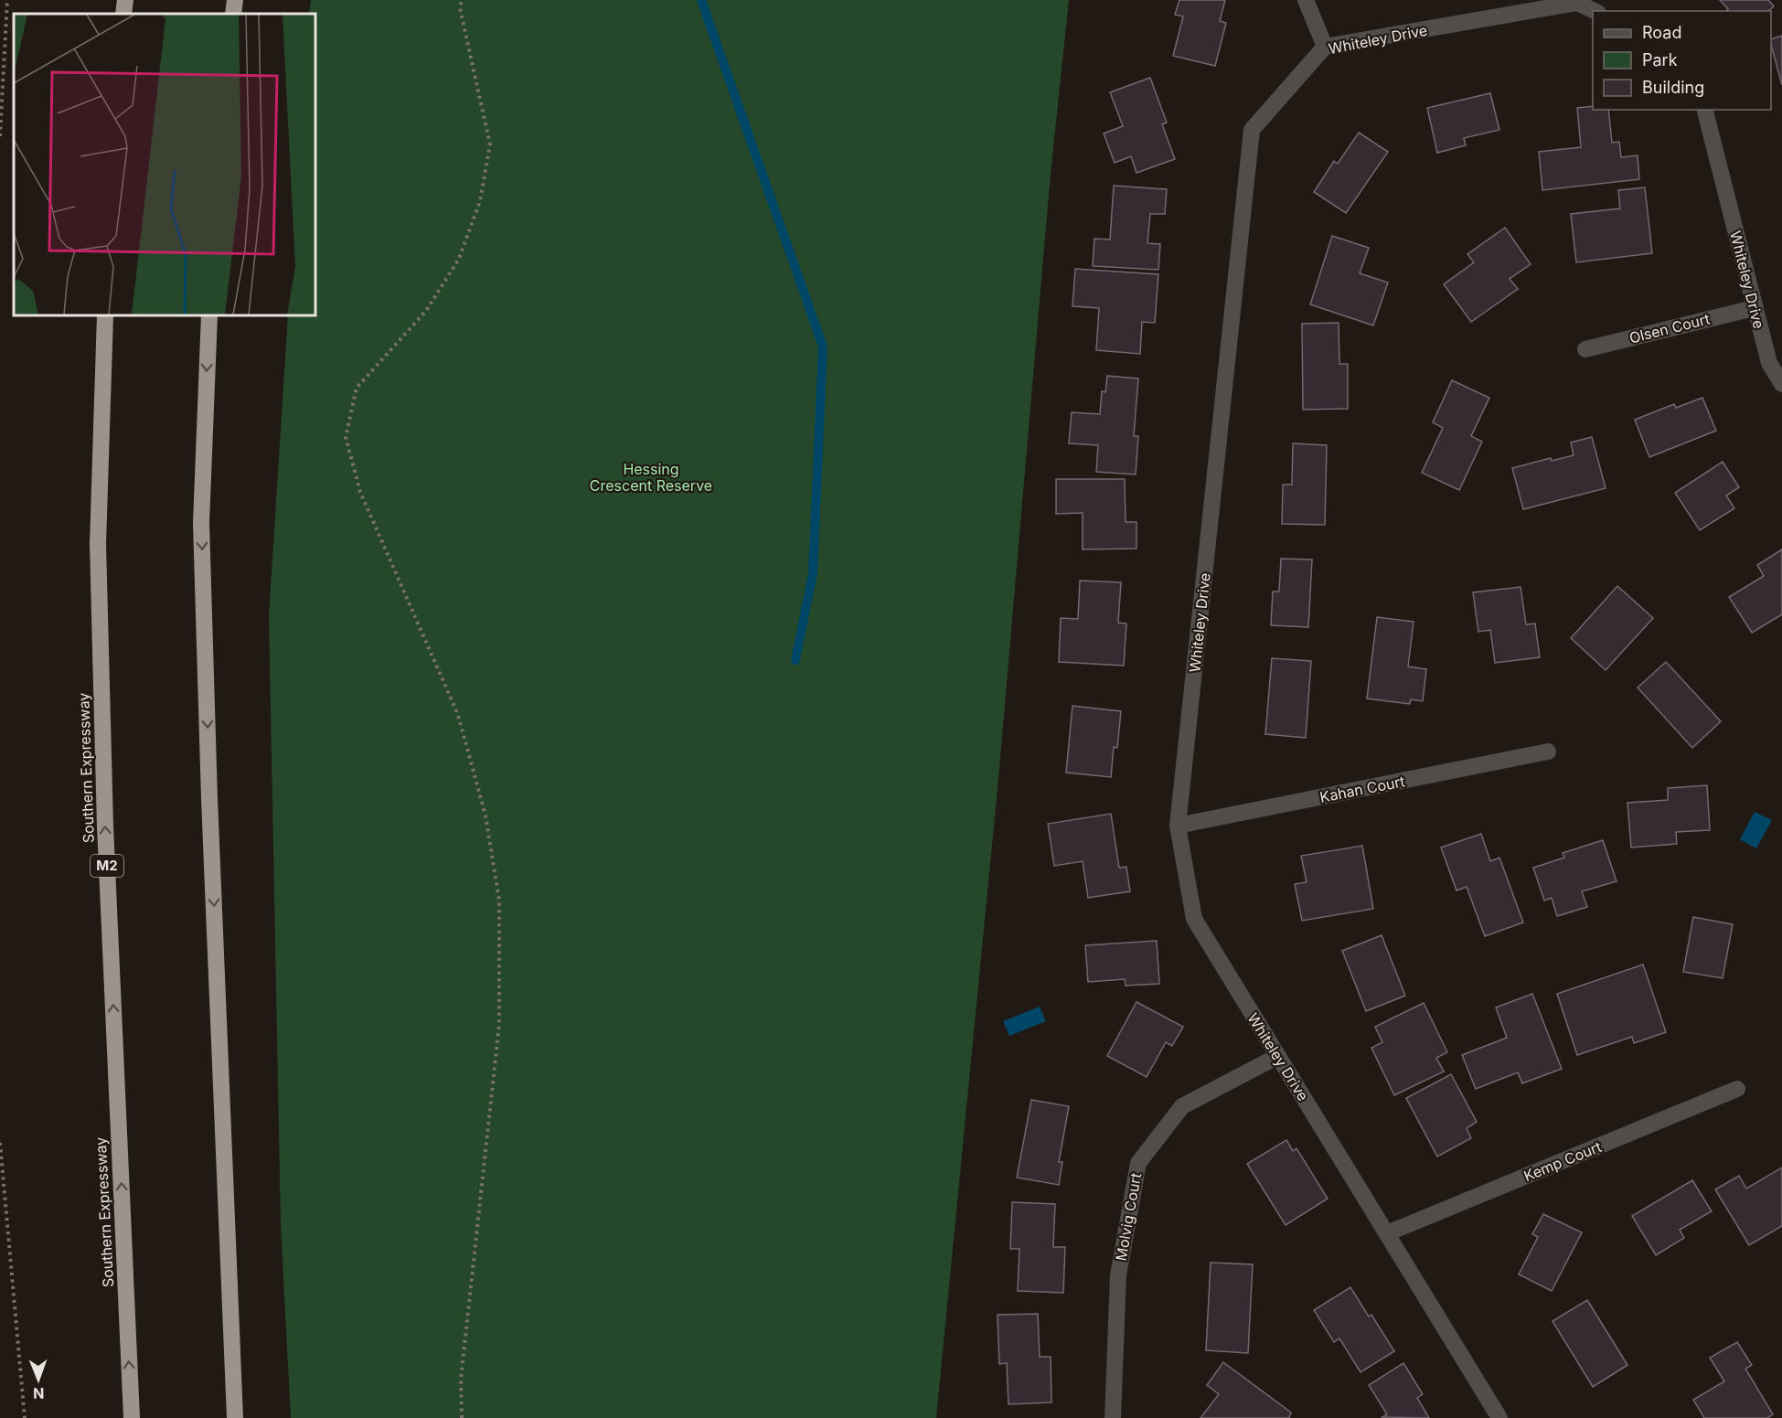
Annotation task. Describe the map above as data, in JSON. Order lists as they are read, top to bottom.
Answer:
{
  "streets": {
    "highway": ["Southern Expressway", "M2"],
    "street": [
      "Whiteley Drive",
      "Olsen Court",
      "Kahan Court",
      "Kemp Court",
      "Molvig Court"
    ]
  },
  "crossings": [
    ["Whiteley Drive", "Olsen Court"],
    ["Whiteley Drive", "Kahan Court"],
    ["Whiteley Drive", "Kemp Court"],
    ["Whiteley Drive", "Molvig Court"]
  ],
  "parks": ["Hessing Crescent Reserve"],
  "legend": ["Road", "Park", "Building"],
  "north": "bottom"
}
